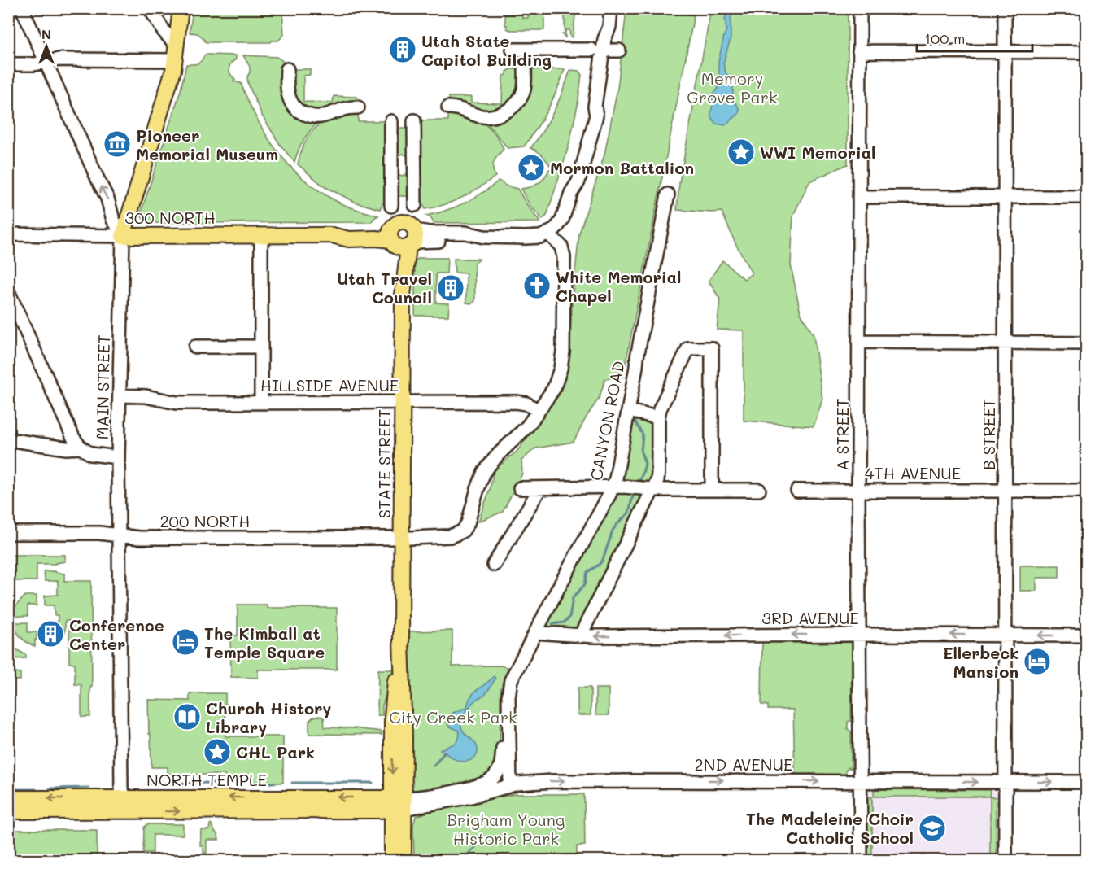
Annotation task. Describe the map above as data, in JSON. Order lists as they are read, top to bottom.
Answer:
{
  "streets": {
    "main road": ["300 NORTH", "STATE STREET", "NORTH TEMPLE"],
    "street": [
      "HILLSIDE AVENUE",
      "MAIN STREET",
      "CANYON ROAD",
      "A STREET",
      "B STREET",
      "4TH AVENUE",
      "200 NORTH",
      "3RD AVENUE",
      "2ND AVENUE"
    ]
  },
  "crossings": [
    ["300 NORTH", "MAIN STREET"],
    ["300 NORTH", "STATE STREET"],
    ["300 NORTH", "200 NORTH"],
    ["HILLSIDE AVENUE", "MAIN STREET"],
    ["HILLSIDE AVENUE", "STATE STREET"],
    ["HILLSIDE AVENUE", "200 NORTH"],
    ["MAIN STREET", "200 NORTH"],
    ["MAIN STREET", "NORTH TEMPLE"],
    ["CANYON ROAD", "STATE STREET"],
    ["CANYON ROAD", "3RD AVENUE"],
    ["CANYON ROAD", "2ND AVENUE"],
    ["CANYON ROAD", "NORTH TEMPLE"],
    ["A STREET", "4TH AVENUE"],
    ["A STREET", "3RD AVENUE"],
    ["A STREET", "2ND AVENUE"],
    ["B STREET", "4TH AVENUE"],
    ["B STREET", "3RD AVENUE"],
    ["B STREET", "2ND AVENUE"],
    ["STATE STREET", "200 NORTH"],
    ["STATE STREET", "2ND AVENUE"],
    ["STATE STREET", "NORTH TEMPLE"],
    ["2ND AVENUE", "NORTH TEMPLE"]
  ],
  "one_way": ["3RD AVENUE", "2ND AVENUE"],
  "parks": ["Memory Grove Park", "City Creek Park", "Brigham Young Historic Park"],
  "places": {
    "building": ["Utah State Capitol Building", "Utah Travel Council", "Conference Center"],
    "museum": ["Pioneer Memorial Museum"],
    "place": ["WWI Memorial", "Mormon Battalion", "CHL Park"],
    "church": ["White Memorial Chapel"],
    "hotel": ["The Kimball at Temple Square", "Ellerbeck Mansion"],
    "library": ["Church History Library"],
    "school or university": ["The Madeleine Choir Catholic School"]
  },
  "scale_bar": "100 m",
  "north": "top"
}
